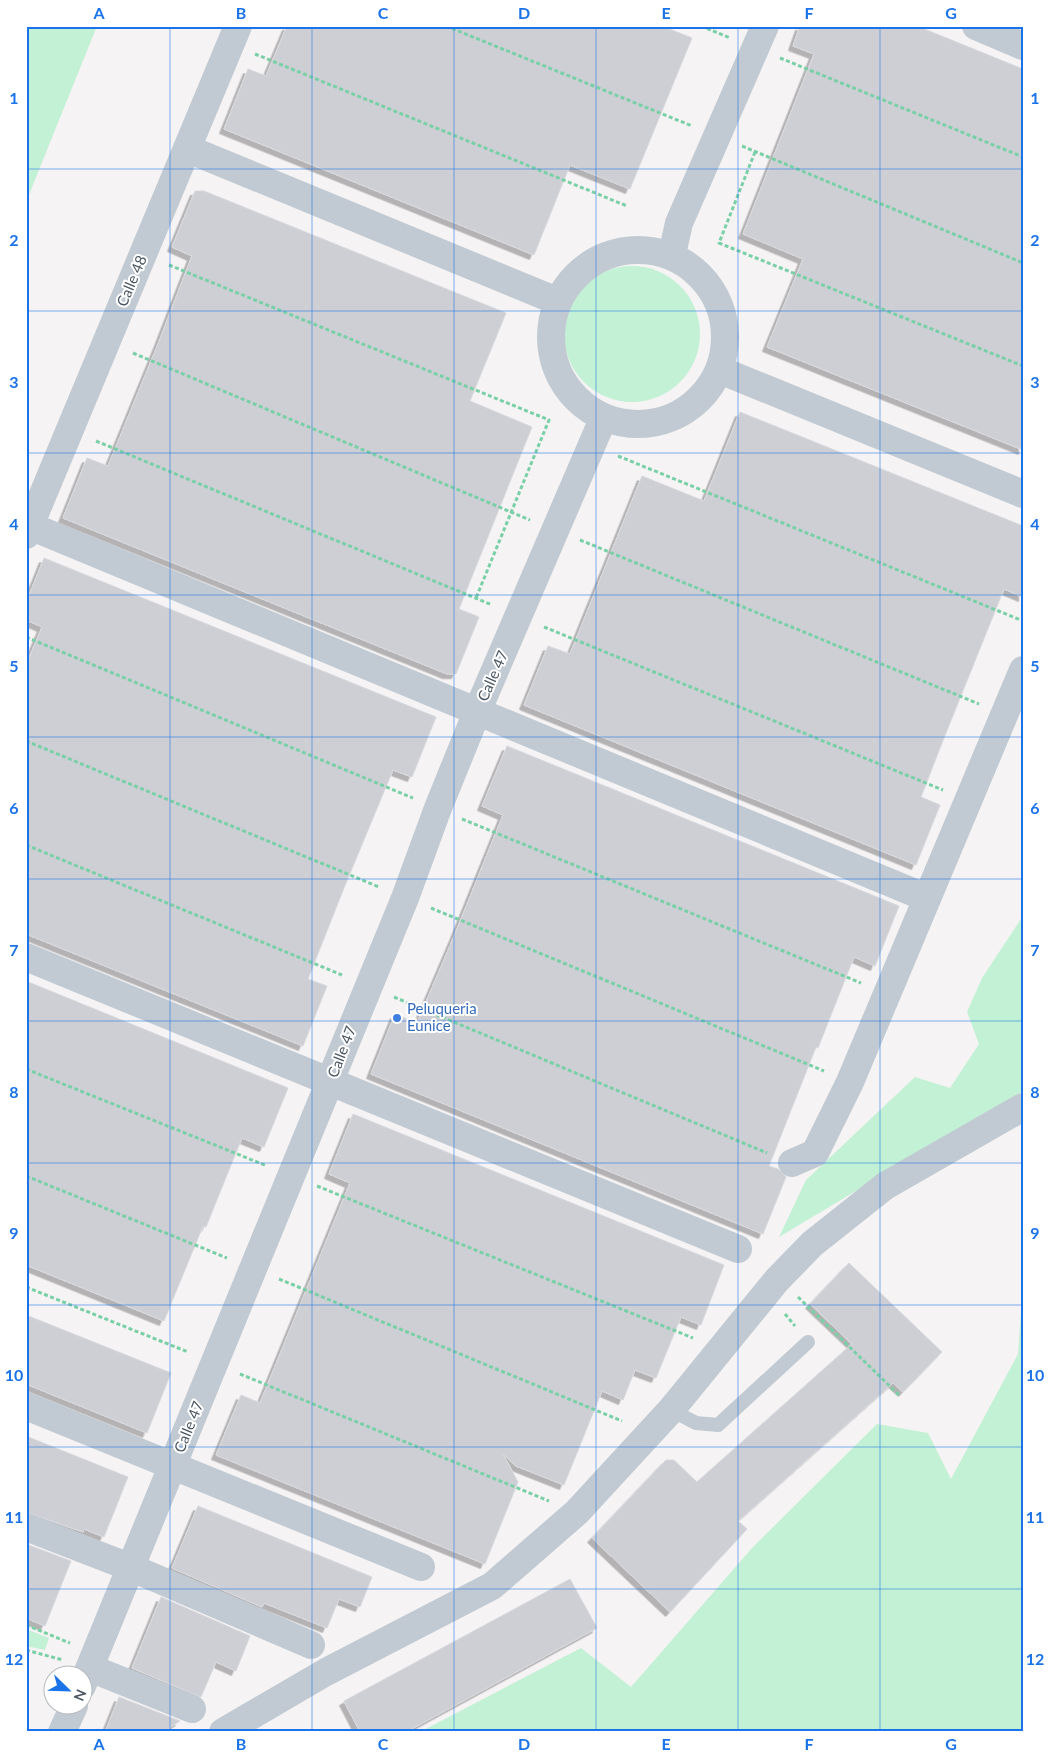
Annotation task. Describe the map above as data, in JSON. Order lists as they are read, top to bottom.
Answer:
{
  "streets": {
    "street": ["Calle 48", "Calle 47"]
  },
  "places": ["Peluqueria Eunice"],
  "north": "bottom right",
  "grid": {
    "columns": [
      "A",
      "B",
      "C",
      "D",
      "E",
      "F",
      "G"
    ],
    "rows": [
      "1",
      "2",
      "3",
      "4",
      "5",
      "6",
      "7",
      "8",
      "9",
      "10",
      "11",
      "12"
    ]
  }
}
